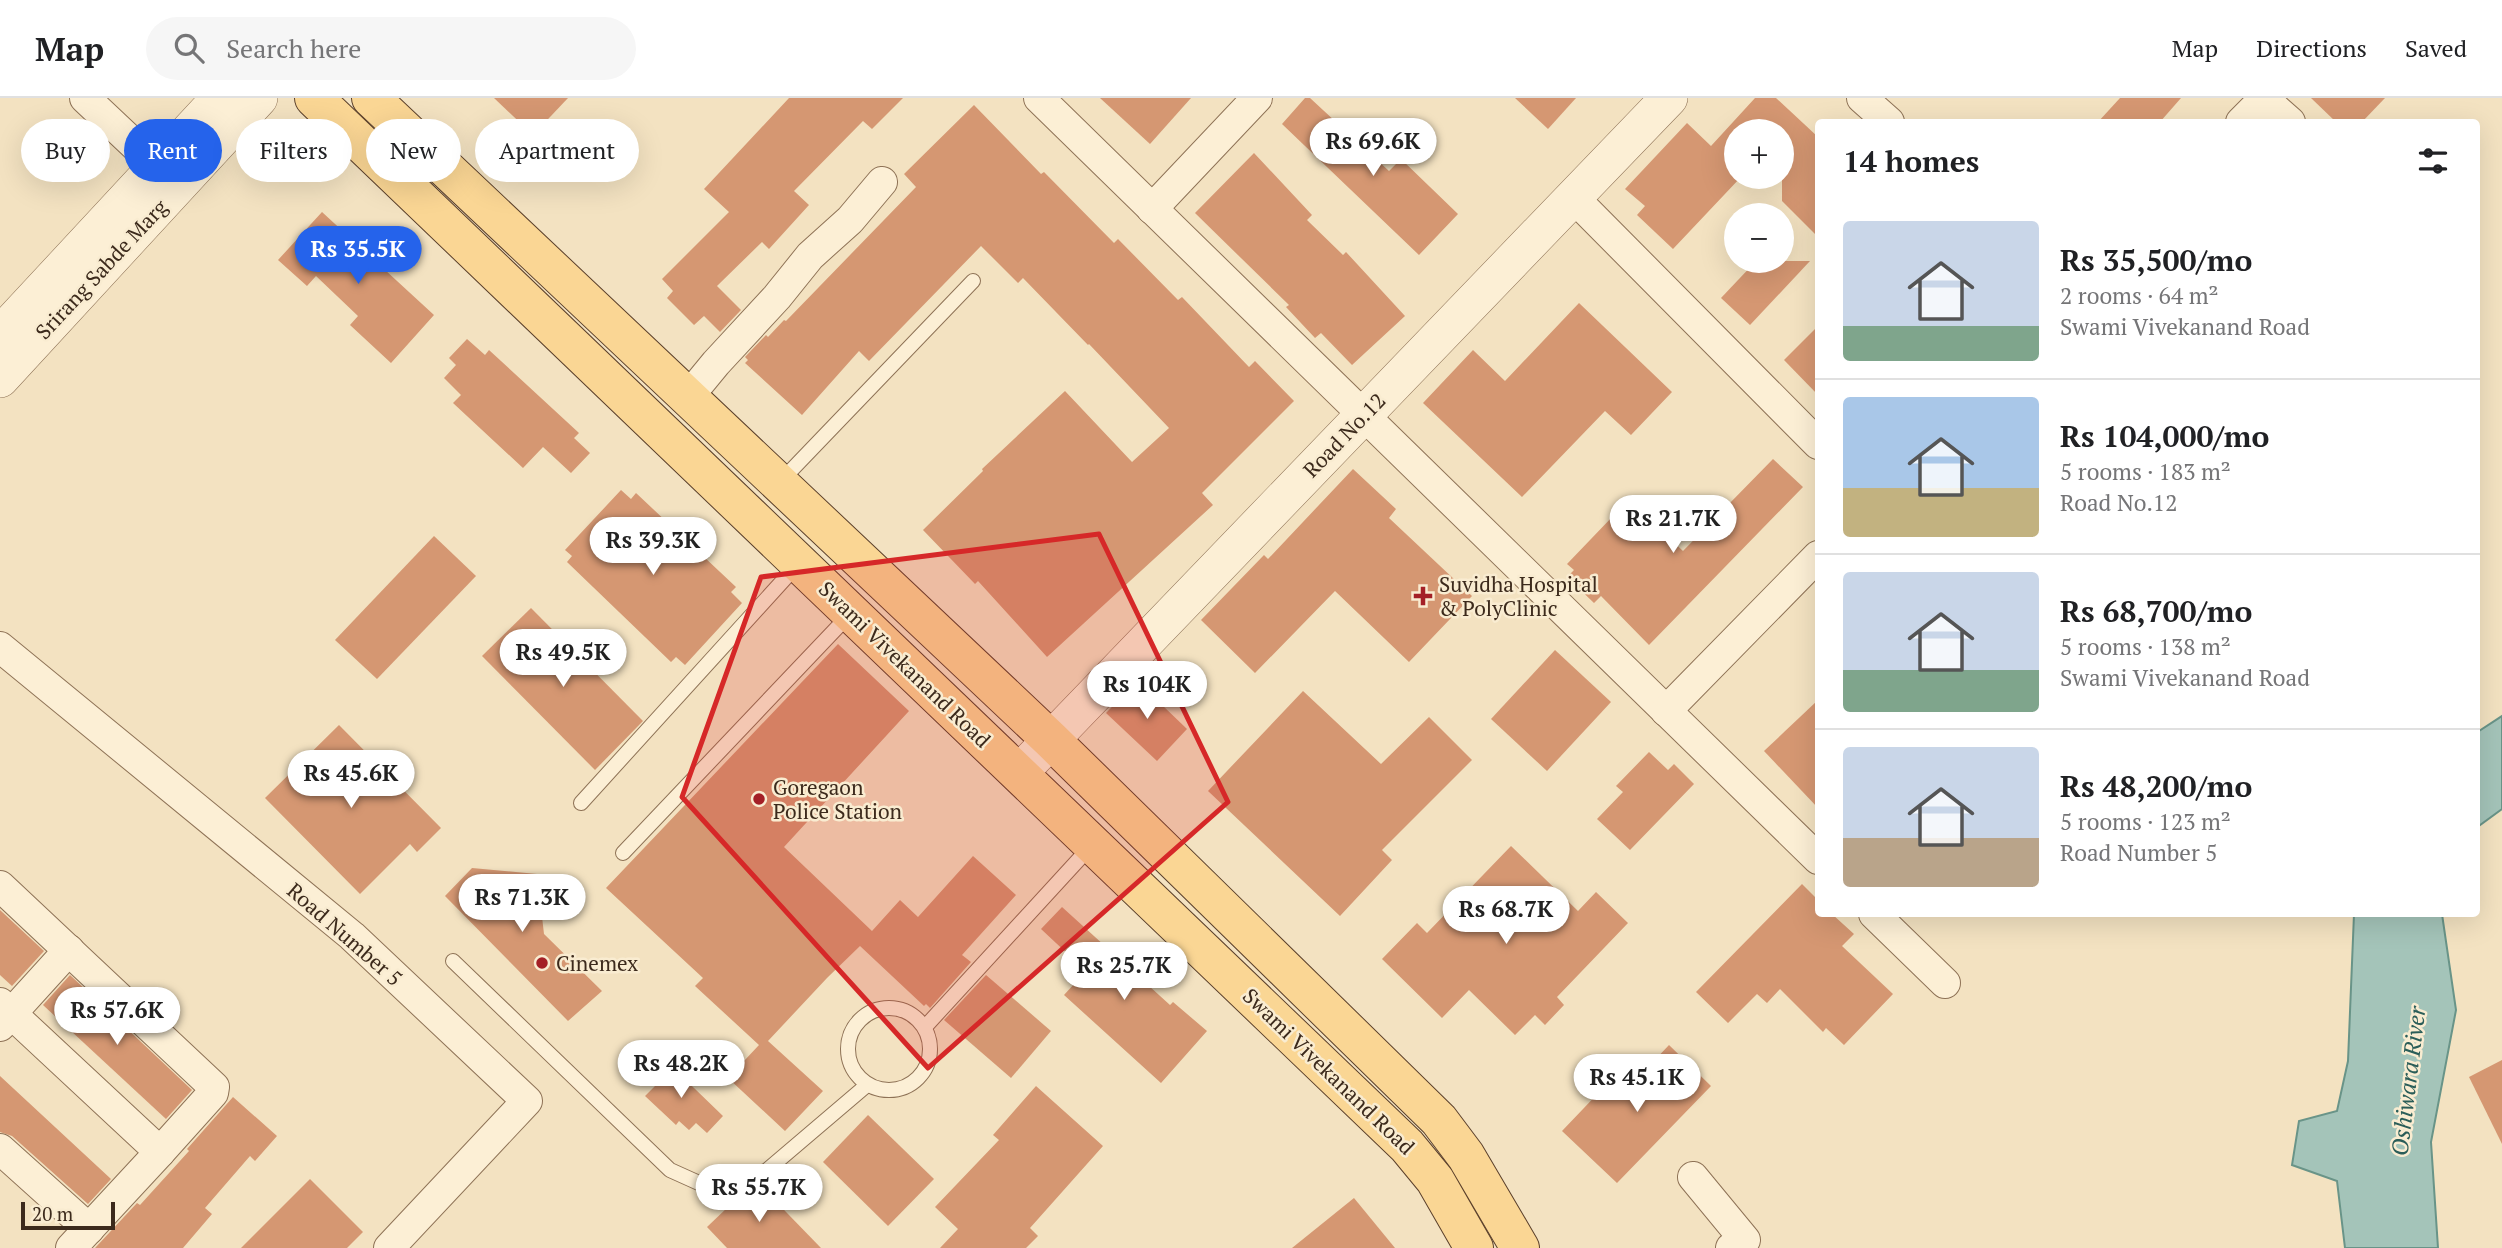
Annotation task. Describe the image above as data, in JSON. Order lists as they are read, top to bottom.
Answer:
{
  "streets": {
    "main road": ["Swami Vivekanand Road"],
    "street": ["Srirang Sabde Marg", "Road No.12", "Road Number 5"]
  },
  "crossings": [
    ["Road No.12", "Swami Vivekanand Road"]
  ],
  "water": ["Oshiwara River"],
  "places": {
    "health": ["Suvidha Hospital & PolyClinic"],
    "other": ["Goregaon Police Station", "Cinemex"]
  },
  "scale_bar": "20 m",
  "page": {
    "header": "Map",
    "search": "Search here",
    "nav": ["Map", "Directions", "Saved"],
    "price": [
      "Rs 69.6K",
      "Rs 35.5K",
      "Rs 21.7K",
      "Rs 39.3K",
      "Rs 49.5K",
      "Rs 104K",
      "Rs 45.6K",
      "Rs 71.3K",
      "Rs 68.7K",
      "Rs 25.7K",
      "Rs 57.6K",
      "Rs 48.2K",
      "Rs 45.1K",
      "Rs 55.7K"
    ],
    "map_buttons": ["+", "−"],
    "chip": [
      "Buy",
      "Rent",
      "Filters",
      "New",
      "Apartment"
    ],
    "heading": "14 homes",
    "list": [
      {
        "name": "Rs 35,500/mo",
        "note": "2 rooms · 64 m² · Swami Vivekanand Road"
      },
      {
        "name": "Rs 104,000/mo",
        "note": "5 rooms · 183 m² · Road No.12"
      },
      {
        "name": "Rs 68,700/mo",
        "note": "5 rooms · 138 m² · Swami Vivekanand Road"
      },
      {
        "name": "Rs 48,200/mo",
        "note": "5 rooms · 123 m² · Road Number 5"
      }
    ],
    "scale": "20 m"
  }
}
